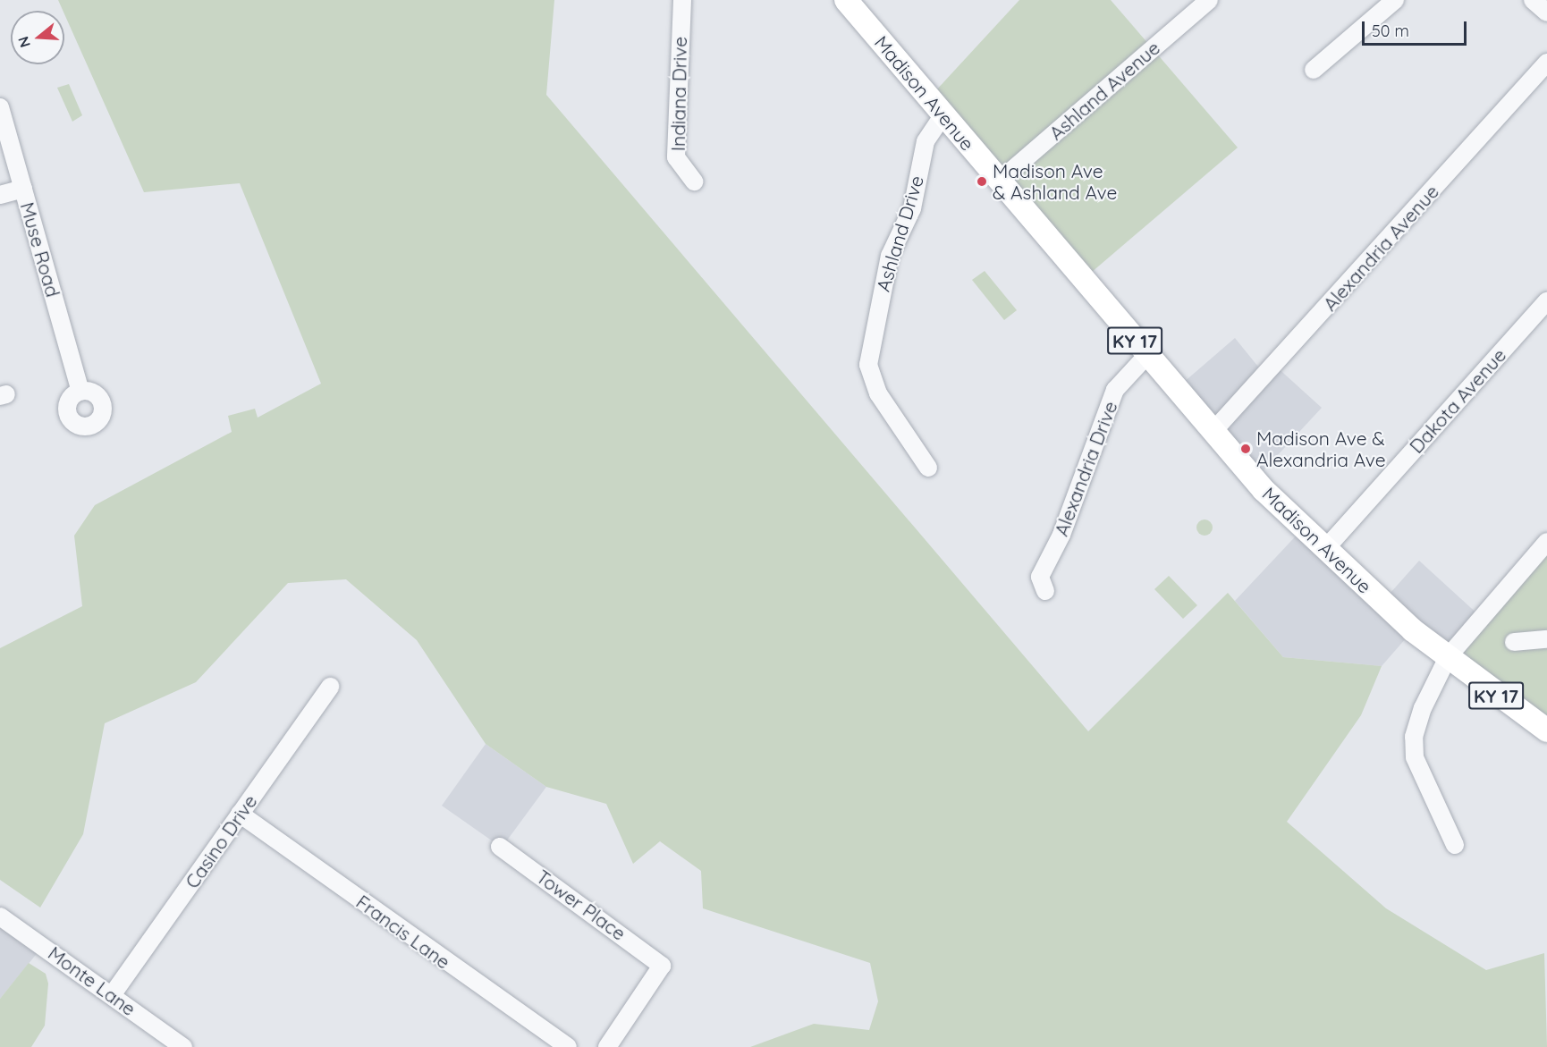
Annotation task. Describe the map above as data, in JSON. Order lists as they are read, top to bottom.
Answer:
{
  "streets": {
    "main road": ["Madison Avenue", "KY 17"],
    "street": [
      "Ashland Avenue",
      "Indiana Drive",
      "Ashland Drive",
      "Alexandria Avenue",
      "Muse Road",
      "Dakota Avenue",
      "Alexandria Drive",
      "Casino Drive",
      "Tower Place",
      "Francis Lane",
      "Monte Lane"
    ]
  },
  "crossings": [
    ["Ashland Avenue", "Madison Avenue"],
    ["Madison Avenue", "Ashland Drive"],
    ["Madison Avenue", "Alexandria Avenue"],
    ["Madison Avenue", "Dakota Avenue"],
    ["Madison Avenue", "Alexandria Drive"],
    ["Casino Drive", "Francis Lane"],
    ["Casino Drive", "Monte Lane"]
  ],
  "places": ["Madison Ave & Ashland Ave", "Madison Ave & Alexandria Ave"],
  "scale_bar": "50 m",
  "north": "left"
}
